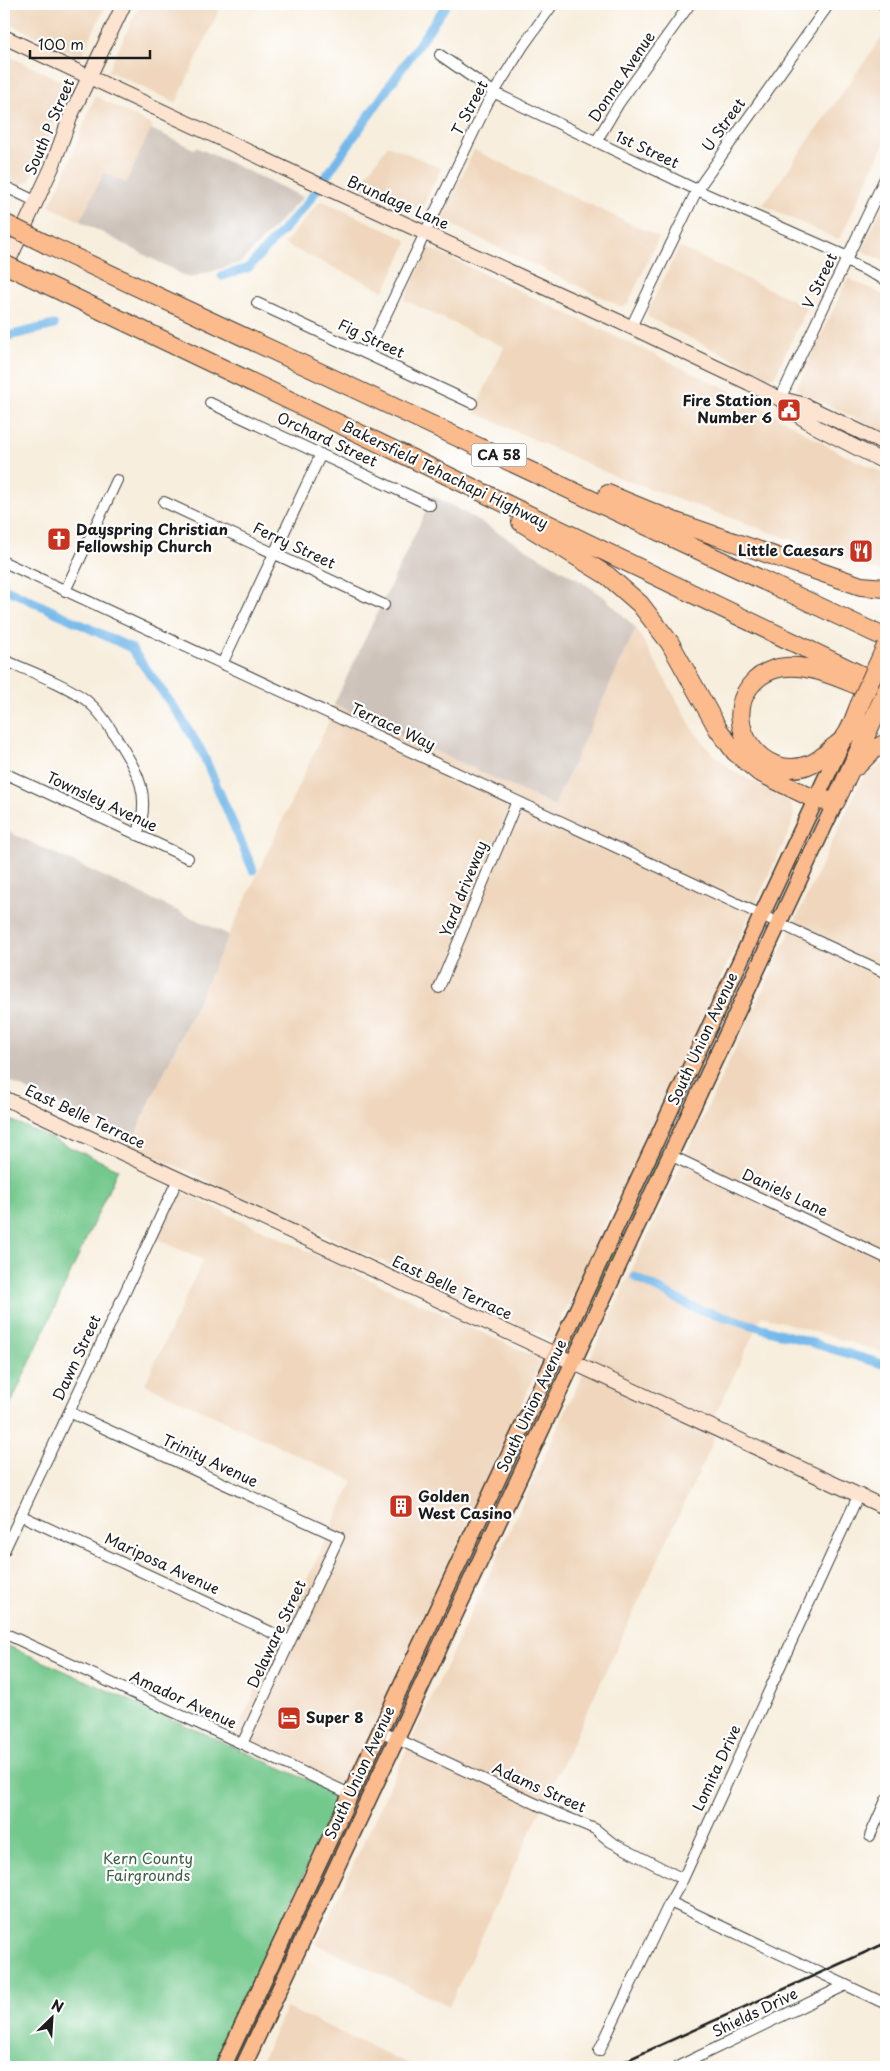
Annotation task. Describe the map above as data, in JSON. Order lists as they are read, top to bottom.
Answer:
{
  "streets": {
    "highway": ["CA 58", "Bakersfield Tehachapi Highway"],
    "main road": ["South Union Avenue"],
    "street": [
      "Donna Avenue",
      "T Street",
      "U Street",
      "South P Street",
      "1st Street",
      "Brundage Lane",
      "V Street",
      "Fig Street",
      "Orchard Street",
      "Ferry Street",
      "Terrace Way",
      "Townsley Avenue",
      "Yard driveway",
      "East Belle Terrace",
      "Daniels Lane",
      "Dawn Street",
      "Trinity Avenue",
      "Mariposa Avenue",
      "Delaware Street",
      "Amador Avenue",
      "Lomita Drive",
      "Adams Street",
      "Shields Drive"
    ]
  },
  "crossings": [
    ["Donna Avenue", "1st Street"],
    ["T Street", "1st Street"],
    ["T Street", "Brundage Lane"],
    ["T Street", "Fig Street"],
    ["U Street", "1st Street"],
    ["U Street", "Brundage Lane"],
    ["South P Street", "Brundage Lane"],
    ["1st Street", "V Street"],
    ["Brundage Lane", "V Street"],
    ["Terrace Way", "Yard driveway"],
    ["Terrace Way", "South Union Avenue"],
    ["South Union Avenue", "East Belle Terrace"],
    ["South Union Avenue", "Daniels Lane"],
    ["South Union Avenue", "Amador Avenue"],
    ["South Union Avenue", "Adams Street"],
    ["East Belle Terrace", "Dawn Street"],
    ["East Belle Terrace", "Lomita Drive"],
    ["Dawn Street", "Trinity Avenue"],
    ["Dawn Street", "Mariposa Avenue"],
    ["Trinity Avenue", "Delaware Street"],
    ["Mariposa Avenue", "Delaware Street"],
    ["Delaware Street", "Amador Avenue"],
    ["Lomita Drive", "Adams Street"]
  ],
  "parks": ["Kern County Fairgrounds"],
  "places": {
    "public building": ["Fire Station Number 6"],
    "church": ["Dayspring Christian Fellowship Church"],
    "restaurant": ["Little Caesars"],
    "building": ["Golden West Casino"],
    "hotel": ["Super 8"]
  },
  "scale_bar": "100 m",
  "north": "top right"
}
